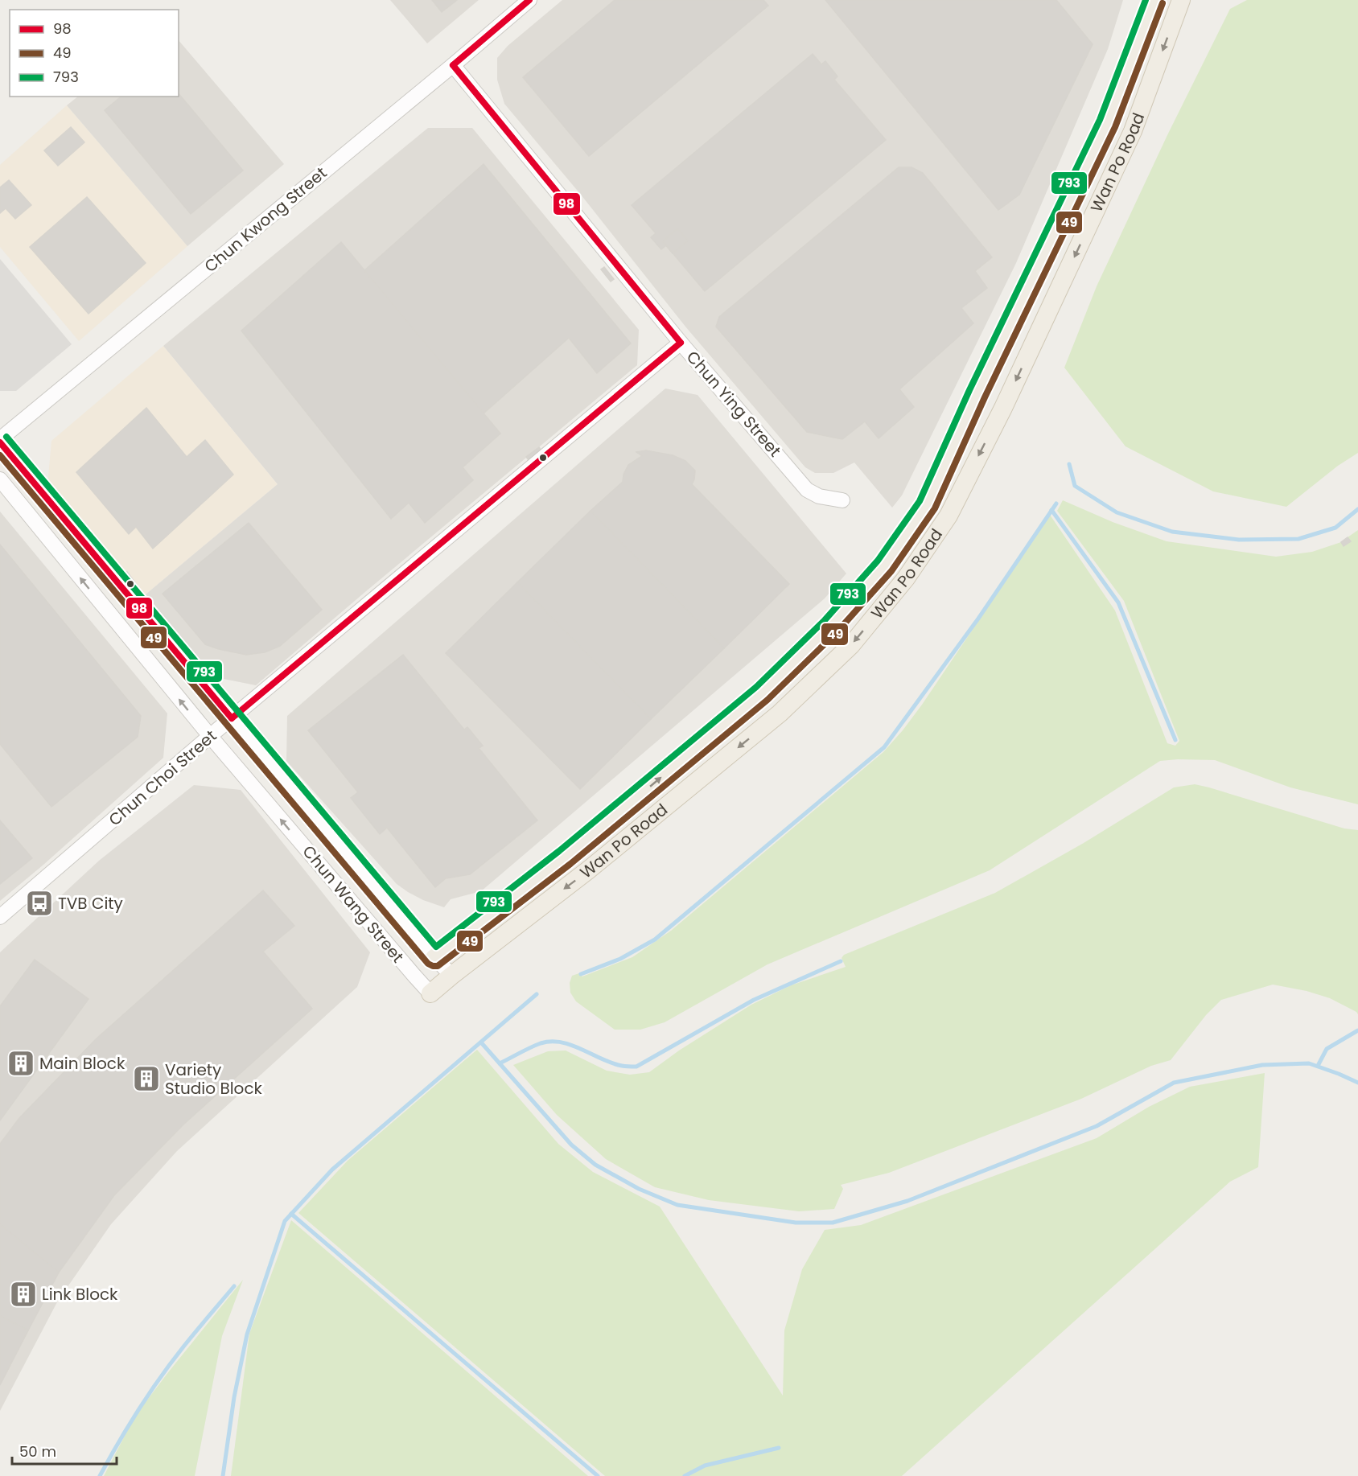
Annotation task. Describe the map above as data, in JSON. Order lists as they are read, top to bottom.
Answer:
{
  "streets": {
    "main road": ["Wan Po Road"],
    "street": [
      "Chun Kwong Street",
      "Chun Ying Street",
      "Chun Choi Street",
      "Chun Wang Street"
    ]
  },
  "crossings": [
    ["Wan Po Road", "Chun Wang Street"],
    ["Chun Kwong Street", "Chun Ying Street"],
    ["Chun Kwong Street", "Chun Wang Street"],
    ["Chun Ying Street", "Chun Choi Street"],
    ["Chun Choi Street", "Chun Wang Street"]
  ],
  "places": {
    "bus stop": ["TVB City"],
    "building": ["Main Block", "Variety Studio Block", "Link Block"]
  },
  "lines": ["transit line 98", "transit line 793", "transit line 49"],
  "legend": ["98", "49", "793"],
  "scale_bar": "50 m"
}
